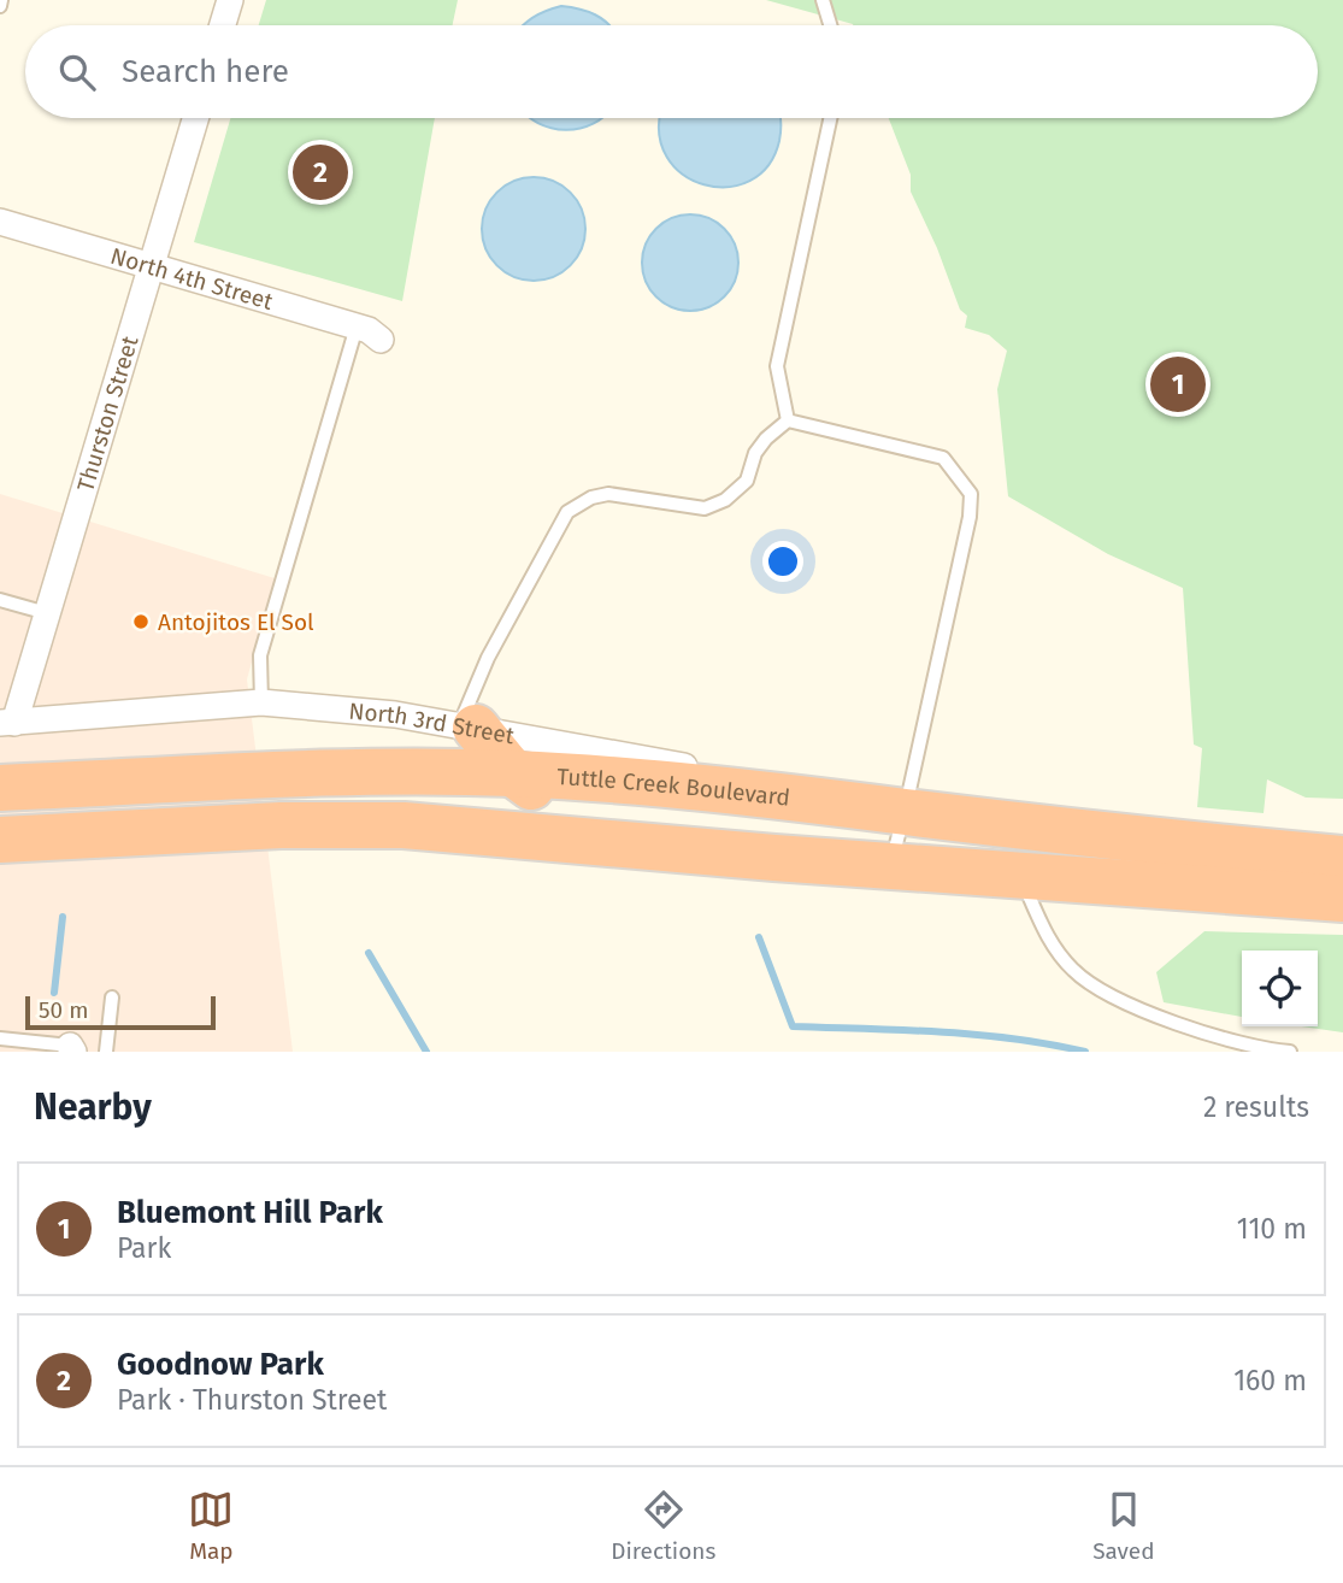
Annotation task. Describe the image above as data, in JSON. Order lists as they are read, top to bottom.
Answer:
{
  "streets": {
    "highway": ["Tuttle Creek Boulevard"],
    "street": ["North 4th Street", "Thurston Street", "North 3rd Street"]
  },
  "crossings": [
    ["North 4th Street", "Thurston Street"],
    ["Thurston Street", "North 3rd Street"],
    ["North 3rd Street", "Tuttle Creek Boulevard"]
  ],
  "places": ["Antojitos El Sol"],
  "scale_bar": "50 m",
  "page": {
    "search": "Search here",
    "pins": ["2", "1"],
    "scale": "50 m",
    "heading": ["Nearby", "2 results"],
    "list": [
      {
        "mark": "1",
        "name": "Bluemont Hill Park",
        "note": "Park",
        "value": "110 m"
      },
      {
        "mark": "2",
        "name": "Goodnow Park",
        "note": "Park · Thurston Street",
        "value": "160 m"
      }
    ],
    "nav": ["Map", "Directions", "Saved"]
  }
}
